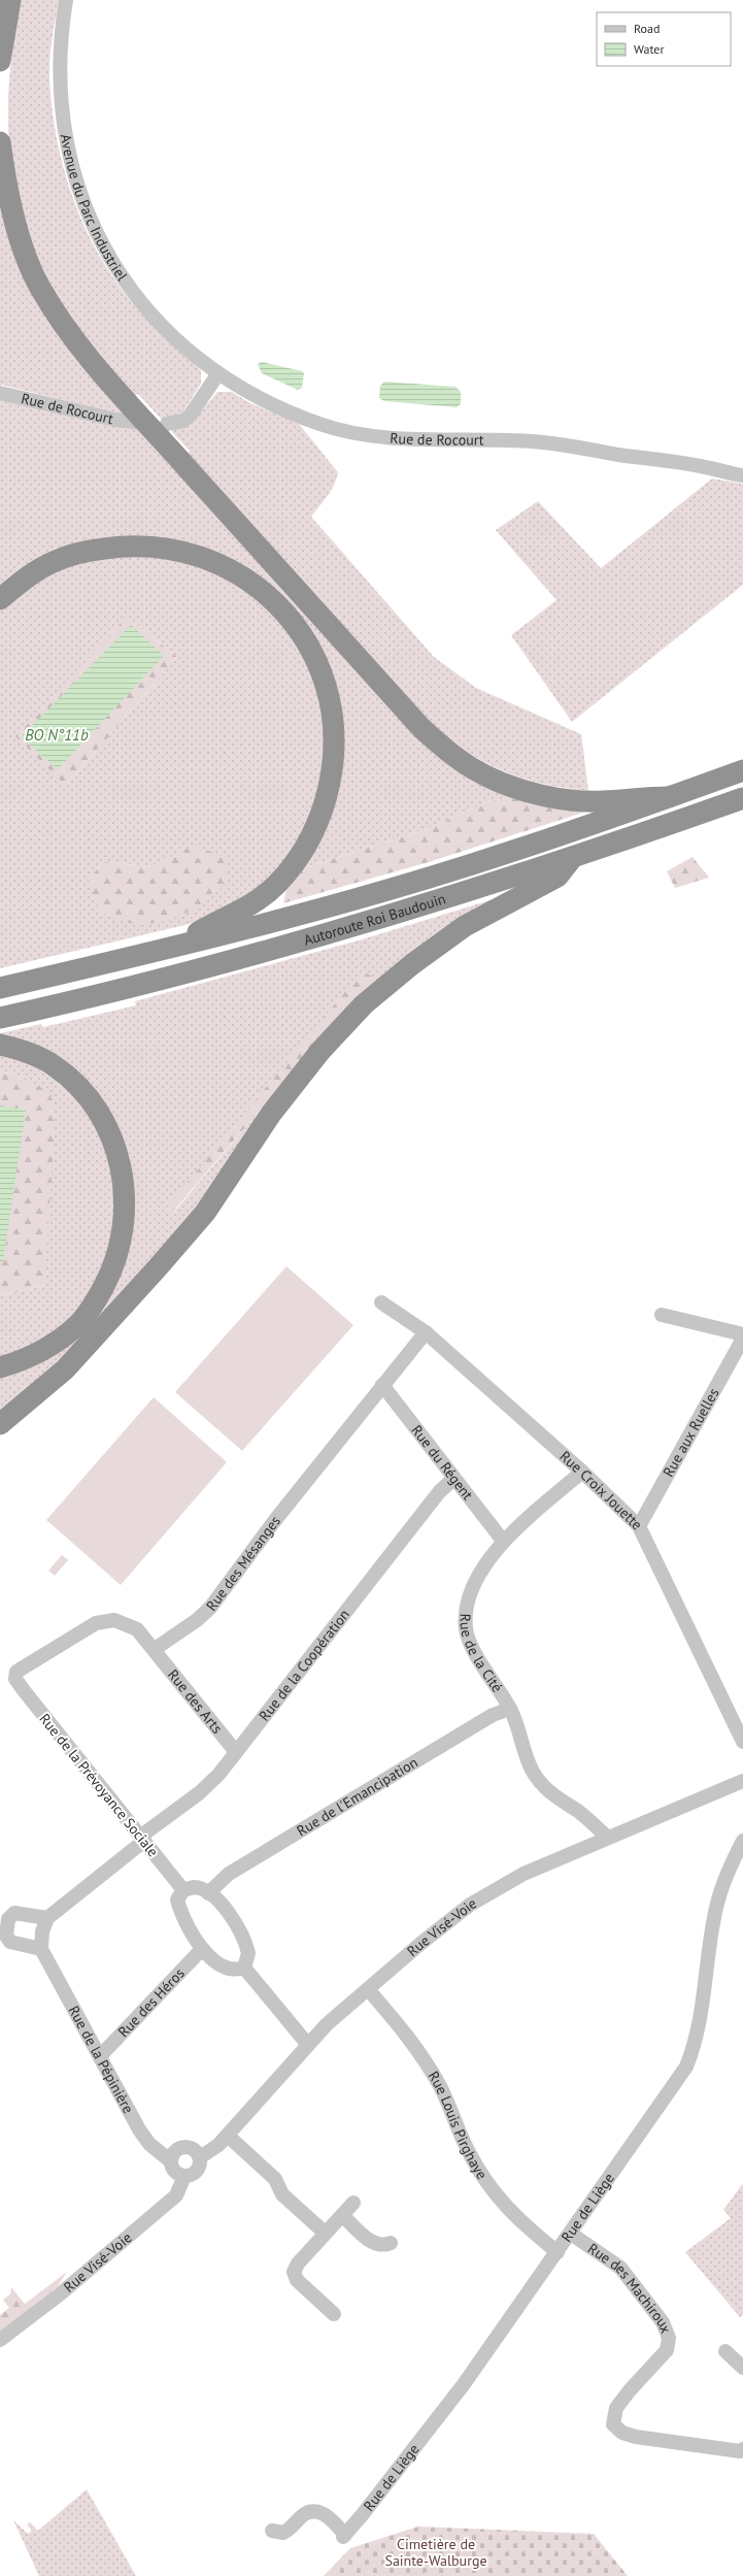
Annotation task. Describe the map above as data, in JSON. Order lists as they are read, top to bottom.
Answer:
{
  "streets": {
    "highway": ["Autoroute Roi Baudouin"],
    "street": [
      "Avenue du Parc Industriel",
      "Rue de Rocourt",
      "Rue aux Ruelles",
      "Rue du Régent",
      "Rue Croix Jouette",
      "Rue des Mésanges",
      "Rue de la Cité",
      "Rue de la Coopération",
      "Rue des Arts",
      "Rue de la Prévoyance Sociale",
      "Rue de l'Emancipation",
      "Rue Visé-Voie",
      "Rue des Héros",
      "Rue de la Pépinière",
      "Rue Louis Pirghaye",
      "Rue de Liège",
      "Rue des Machiroux"
    ]
  },
  "crossings": [
    ["Avenue du Parc Industriel", "Rue de Rocourt"],
    ["Rue aux Ruelles", "Rue Croix Jouette"],
    ["Rue du Régent", "Rue des Mésanges"],
    ["Rue du Régent", "Rue de la Cité"],
    ["Rue du Régent", "Rue de la Coopération"],
    ["Rue Croix Jouette", "Rue des Mésanges"],
    ["Rue Croix Jouette", "Rue de la Cité"],
    ["Rue des Mésanges", "Rue des Arts"],
    ["Rue des Mésanges", "Rue de la Prévoyance Sociale"],
    ["Rue de la Cité", "Rue de l'Emancipation"],
    ["Rue de la Cité", "Rue Visé-Voie"],
    ["Rue de la Coopération", "Rue des Arts"],
    ["Rue de la Coopération", "Rue de la Prévoyance Sociale"],
    ["Rue des Arts", "Rue de la Prévoyance Sociale"],
    ["Rue Visé-Voie", "Rue de la Pépinière"],
    ["Rue Visé-Voie", "Rue Louis Pirghaye"],
    ["Rue des Héros", "Rue de la Pépinière"],
    ["Rue Louis Pirghaye", "Rue de Liège"],
    ["Rue de Liège", "Rue des Machiroux"]
  ],
  "water": ["BO N°11b"],
  "parks": ["Cimetière de Sainte-Walburge"],
  "legend": ["Road", "Water"]
}
